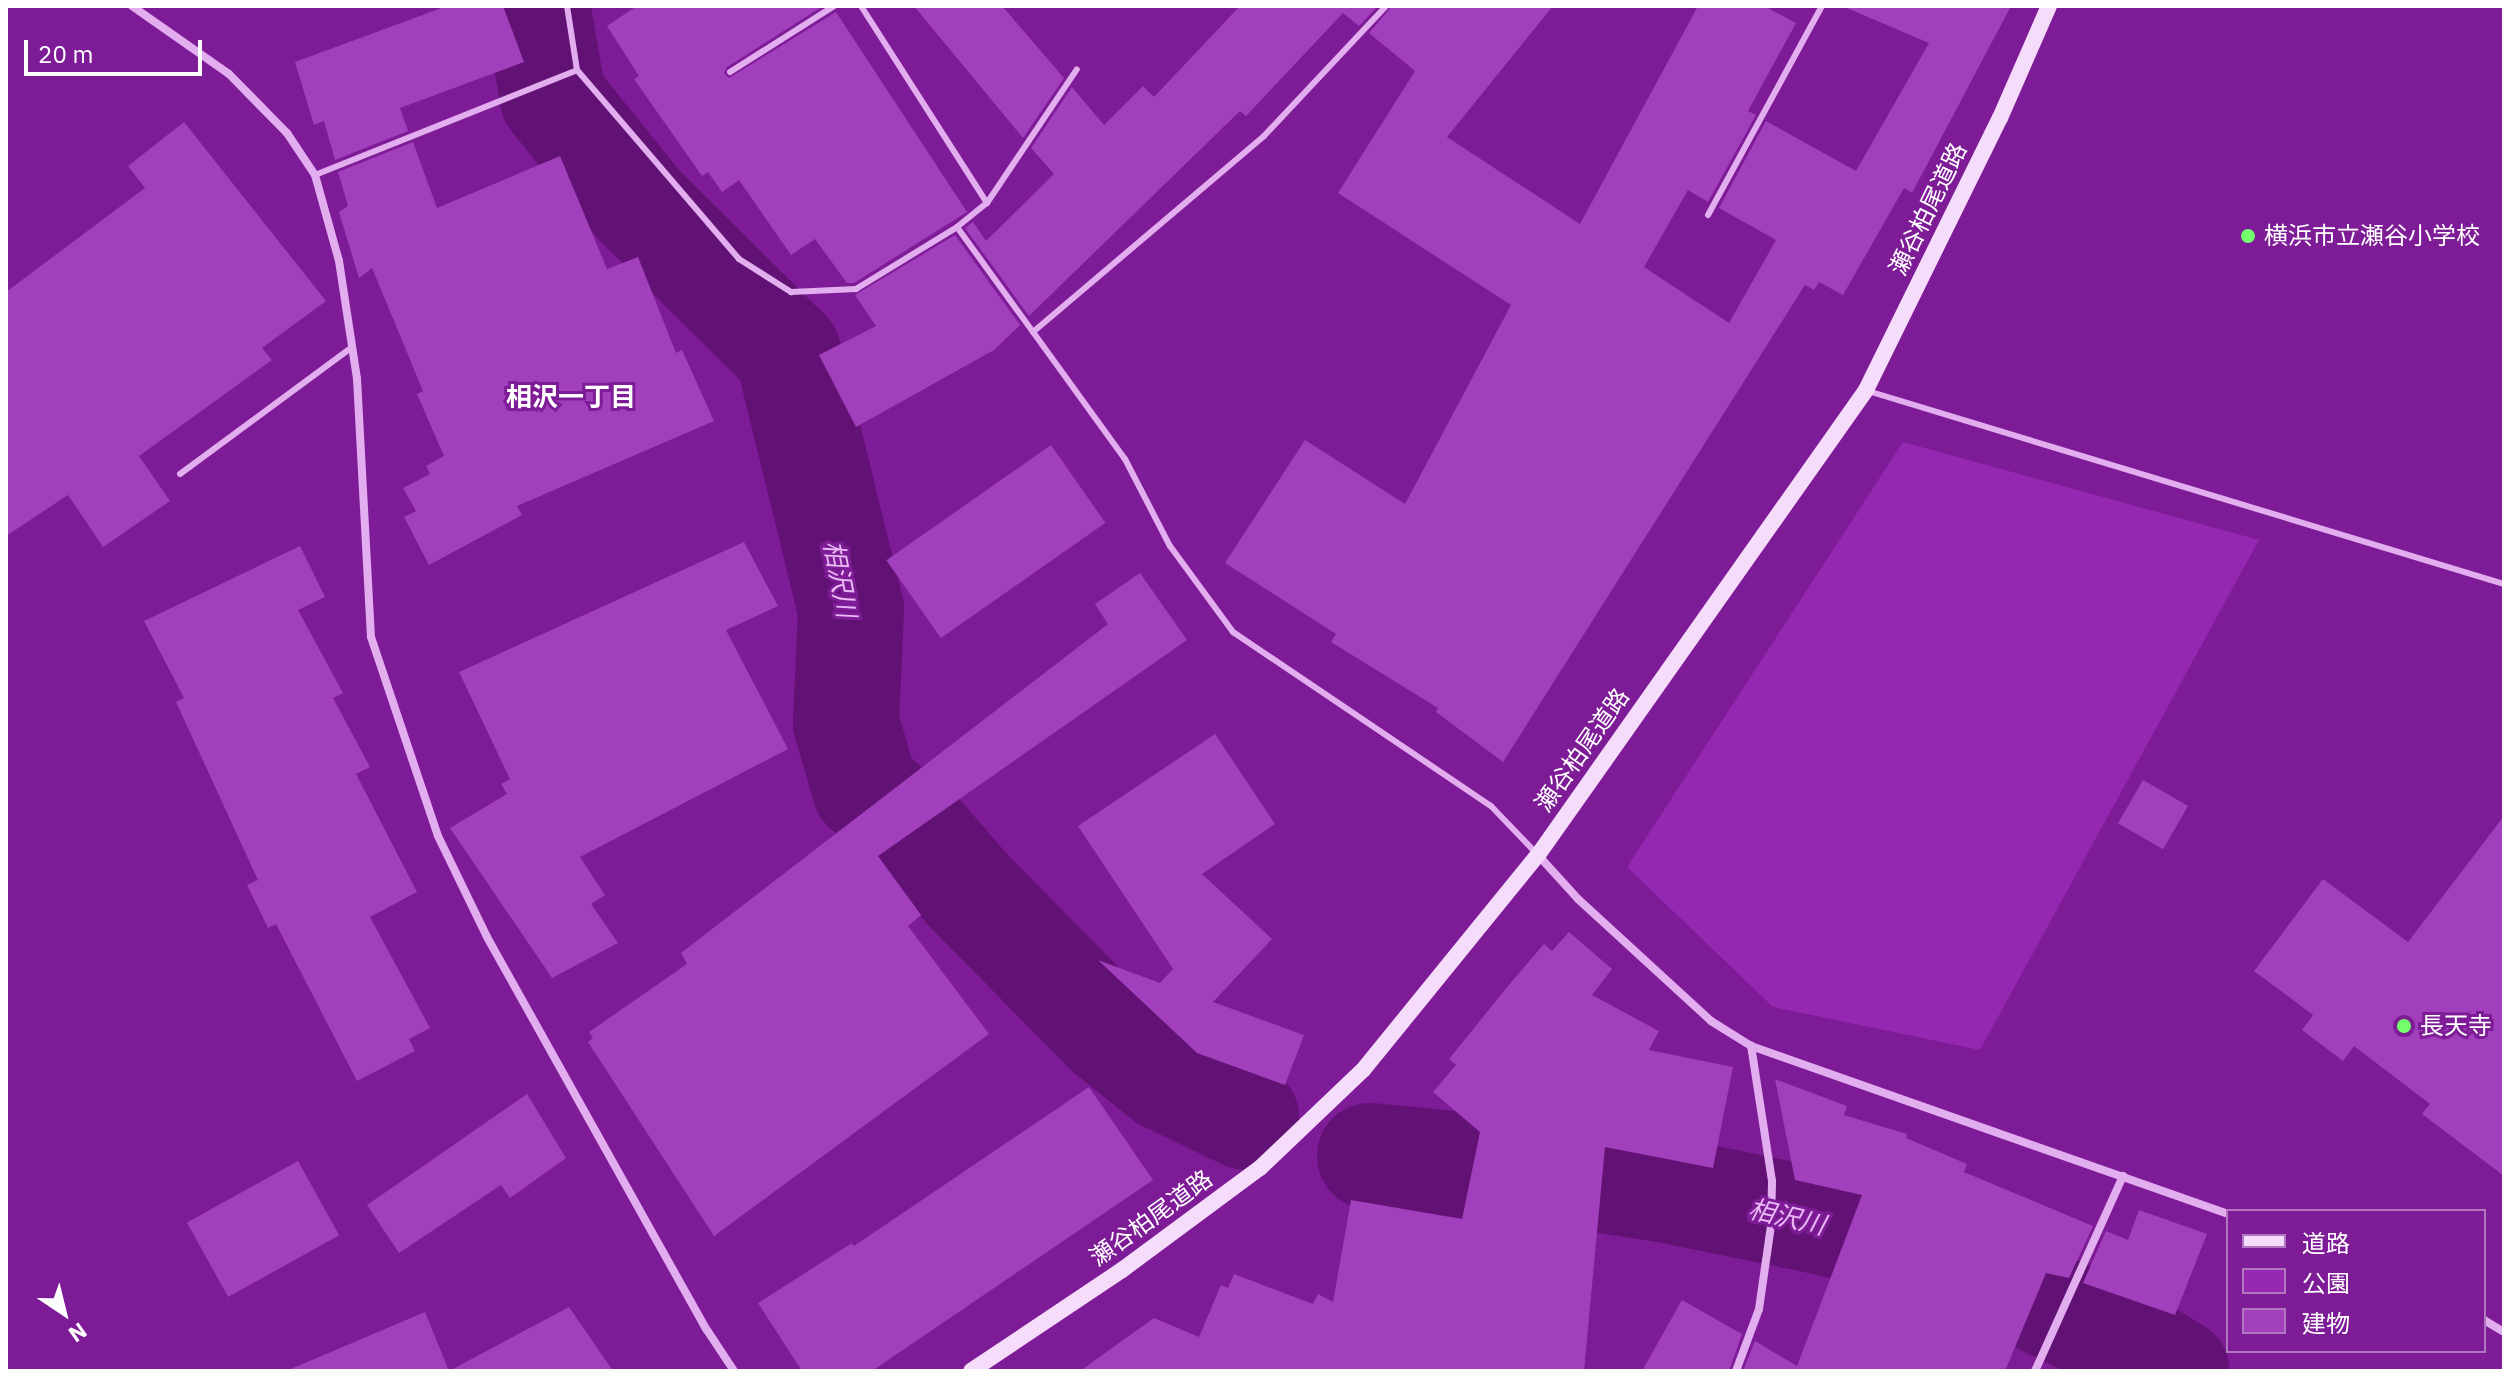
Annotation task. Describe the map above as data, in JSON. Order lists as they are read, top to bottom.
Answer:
{
  "streets": {
    "main road": ["瀬谷柏尾道路"]
  },
  "districts": ["相沢一丁目"],
  "water": ["相沢川"],
  "places": ["横浜市立瀬谷小学校", "長天寺"],
  "legend": ["道路", "公園", "建物"],
  "scale_bar": "20 m",
  "north": "bottom right"
}
